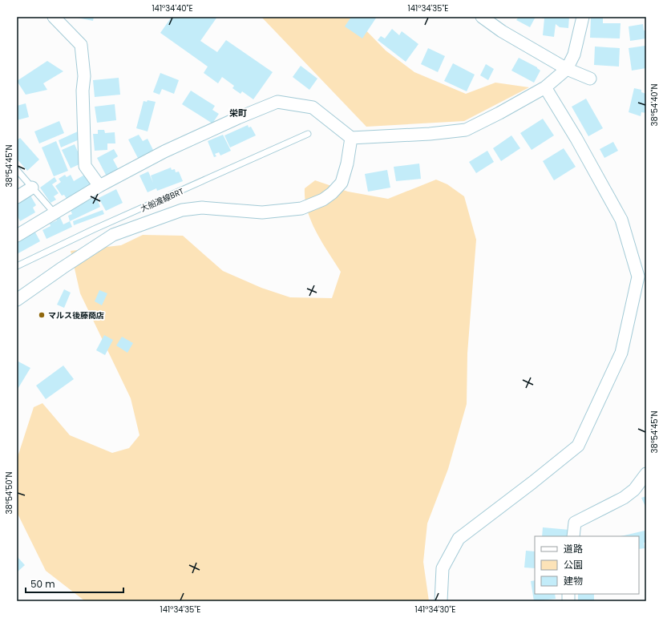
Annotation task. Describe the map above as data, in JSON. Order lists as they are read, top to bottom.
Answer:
{
  "streets": {
    "lane": ["大船渡線BRT"]
  },
  "districts": ["栄町"],
  "places": ["マルス後藤商店"],
  "legend": ["道路", "公園", "建物"],
  "scale_bar": "50 m",
  "coordinates": [
    "141°34'40\"E",
    "141°34'35\"E",
    "38°54'40\"N",
    "38°54'45\"N",
    "38°54'50\"N",
    "141°34'30\"E"
  ]
}
